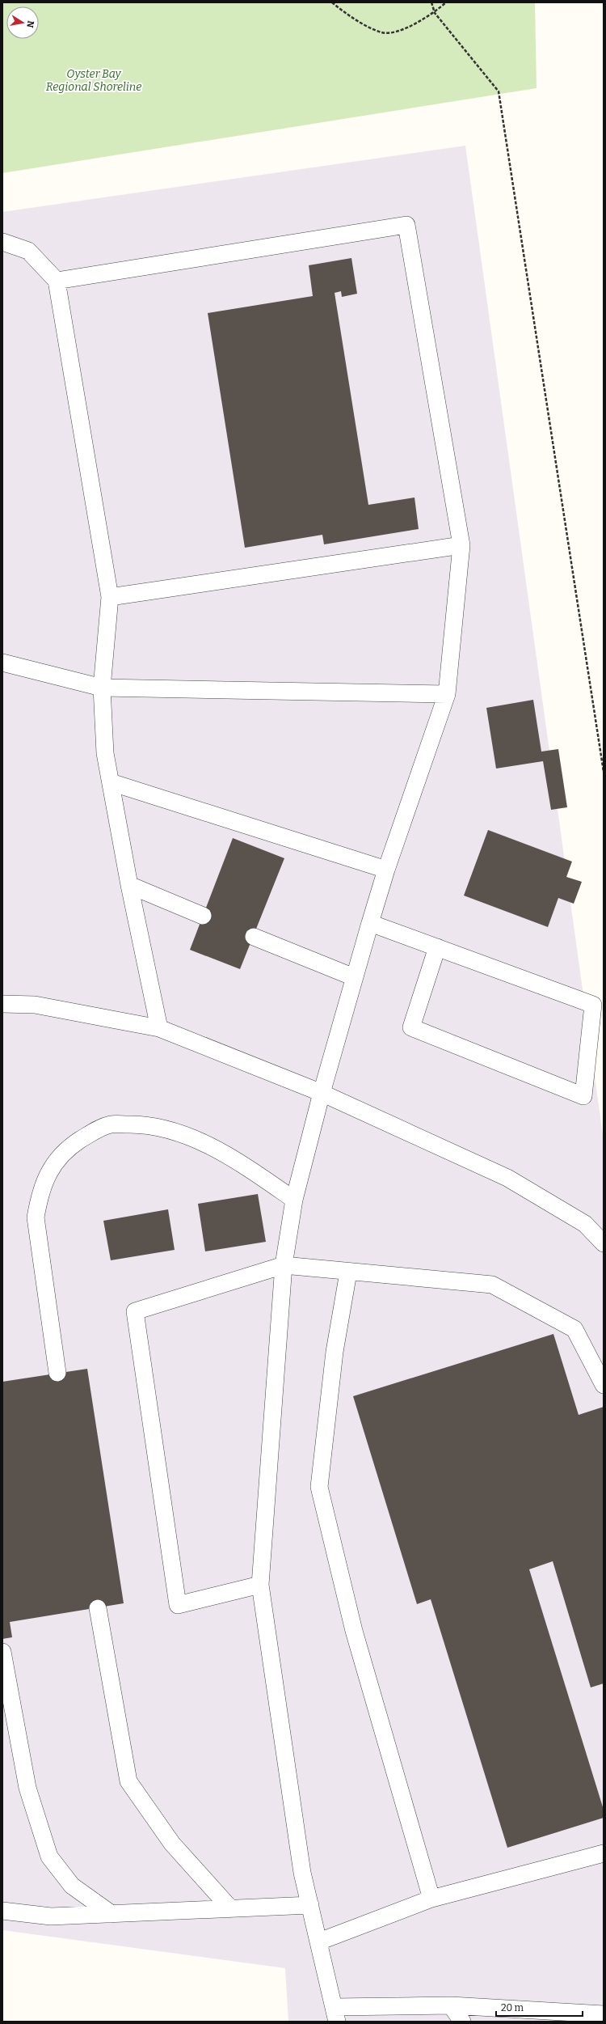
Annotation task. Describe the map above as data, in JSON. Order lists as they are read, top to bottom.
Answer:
{
  "parks": ["Oyster Bay Regional Shoreline"],
  "scale_bar": "20 m",
  "north": "right"
}
